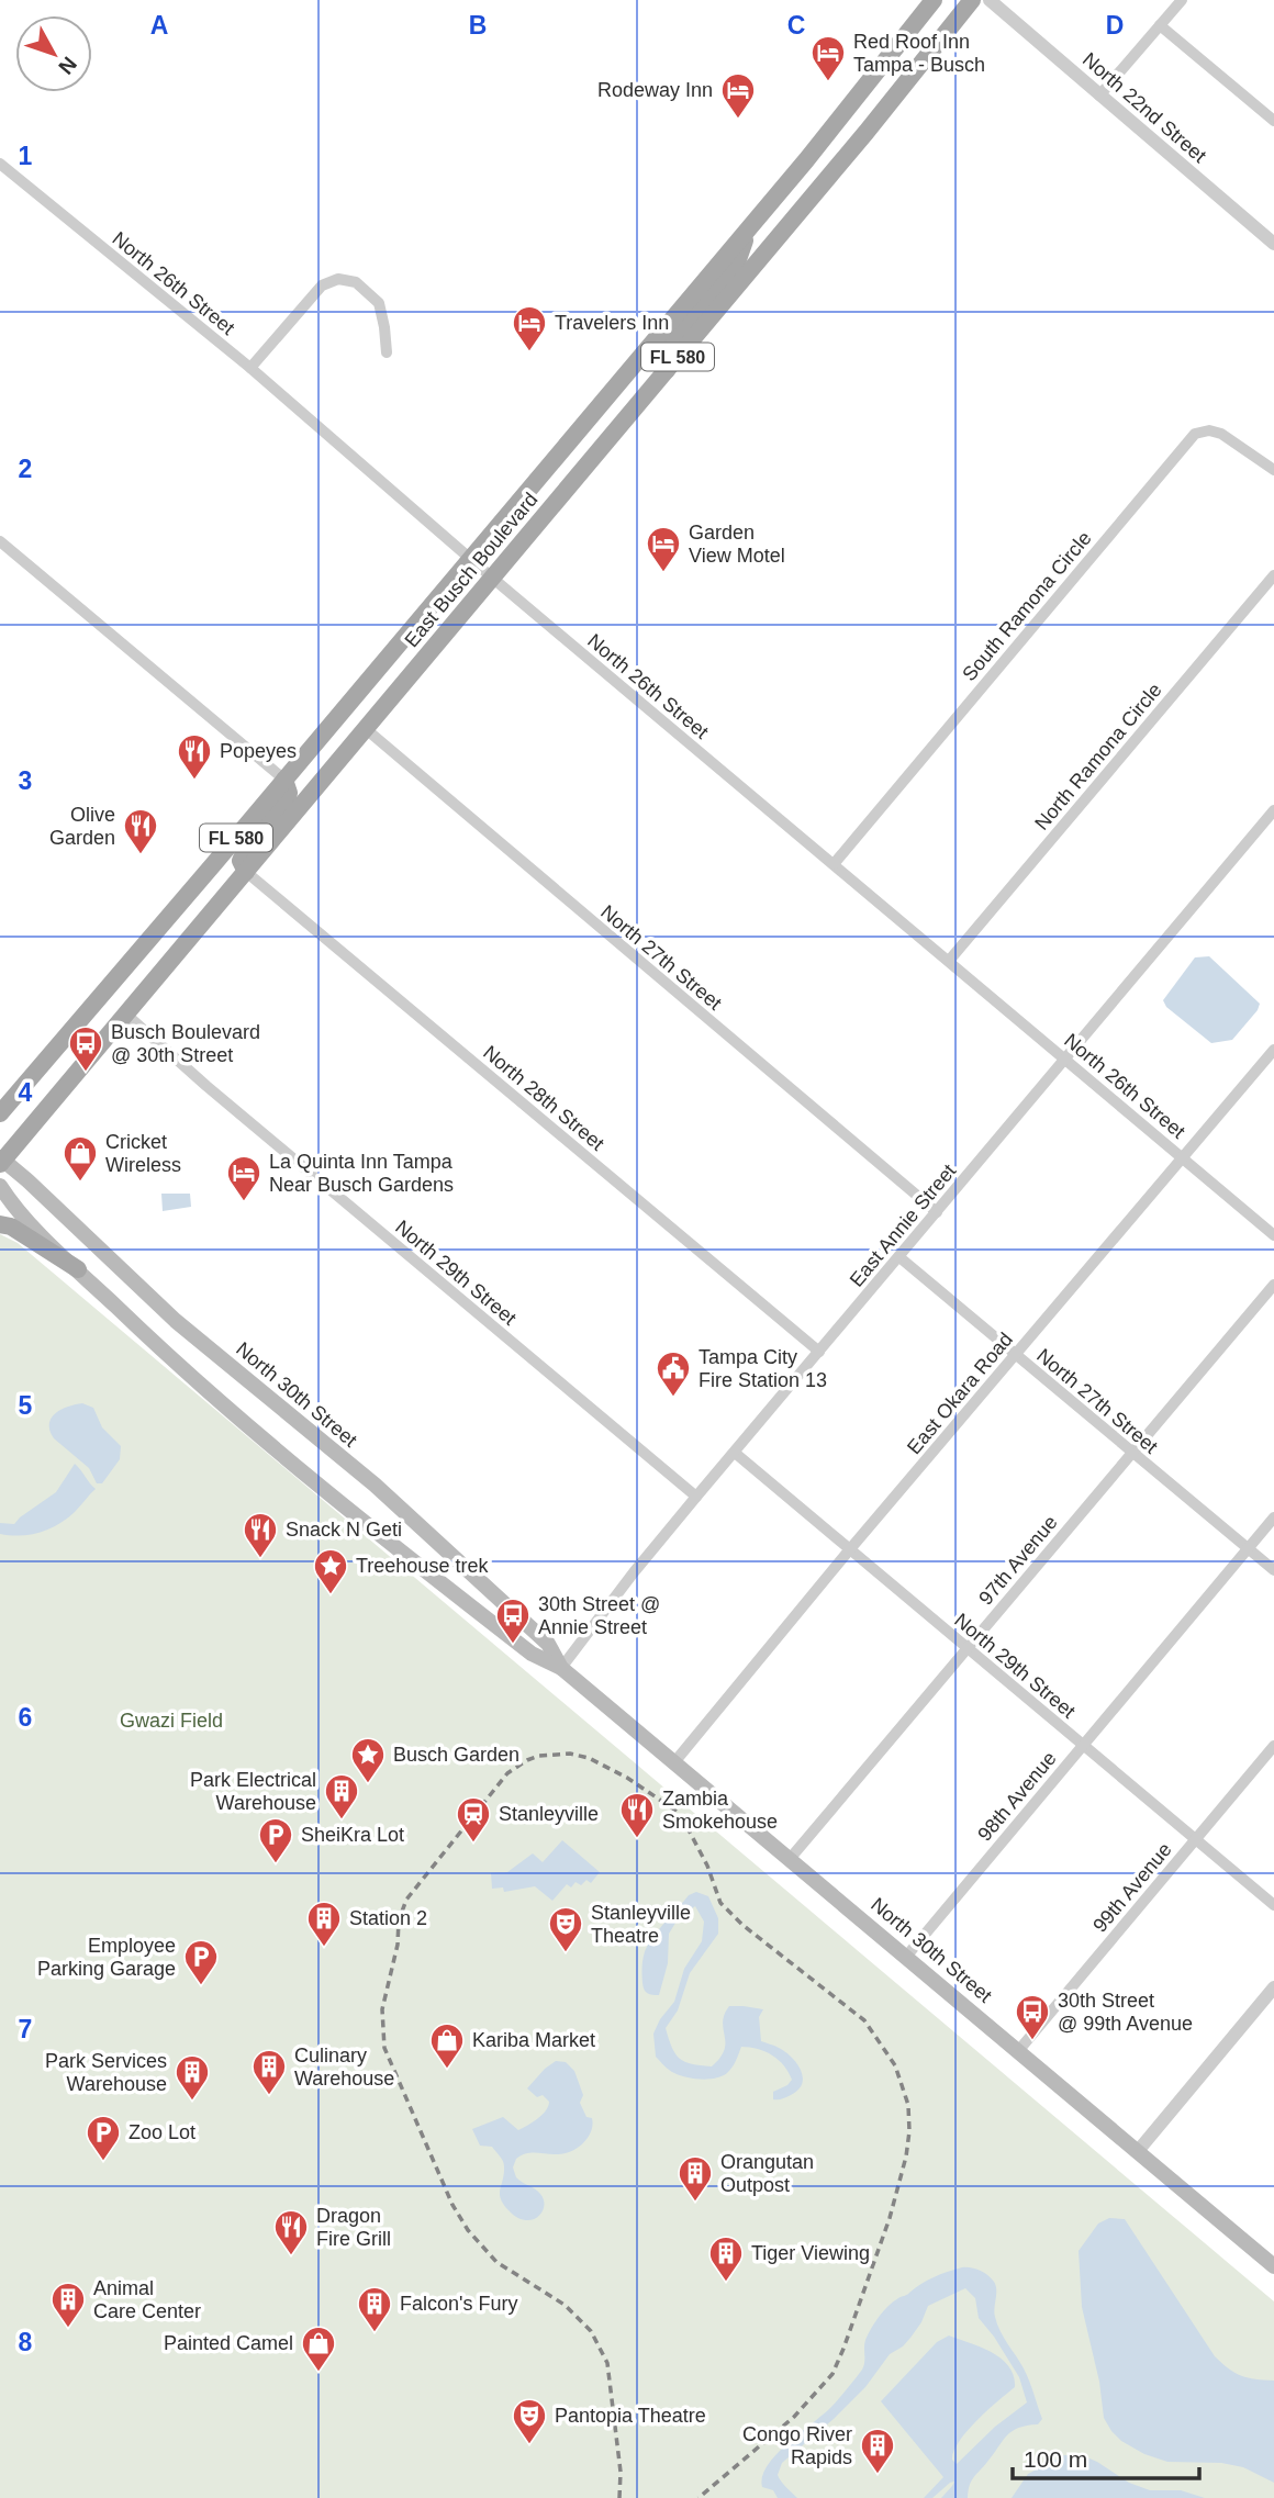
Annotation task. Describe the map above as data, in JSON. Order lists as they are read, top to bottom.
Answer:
{
  "streets": {
    "main road": ["FL 580", "East Busch Boulevard", "North 30th Street"],
    "street": [
      "North 22nd Street",
      "North 26th Street",
      "South Ramona Circle",
      "North Ramona Circle",
      "North 27th Street",
      "North 28th Street",
      "East Annie Street",
      "North 29th Street",
      "East Okara Road",
      "97th Avenue",
      "98th Avenue",
      "99th Avenue"
    ]
  },
  "crossings": [
    ["North 26th Street", "East Busch Boulevard"],
    ["North 26th Street", "South Ramona Circle"],
    ["North 26th Street", "North Ramona Circle"],
    ["North 26th Street", "East Annie Street"],
    ["North 26th Street", "East Okara Road"],
    ["East Busch Boulevard", "North 27th Street"],
    ["East Busch Boulevard", "North 28th Street"],
    ["East Busch Boulevard", "North 29th Street"],
    ["East Busch Boulevard", "North 30th Street"],
    ["North 27th Street", "East Annie Street"],
    ["North 27th Street", "East Okara Road"],
    ["North 27th Street", "97th Avenue"],
    ["North 27th Street", "98th Avenue"],
    ["North 28th Street", "East Annie Street"],
    ["East Annie Street", "North 29th Street"],
    ["East Annie Street", "North 30th Street"],
    ["North 29th Street", "East Okara Road"],
    ["North 29th Street", "97th Avenue"],
    ["North 29th Street", "98th Avenue"],
    ["North 29th Street", "99th Avenue"],
    ["East Okara Road", "North 30th Street"],
    ["North 30th Street", "97th Avenue"],
    ["North 30th Street", "98th Avenue"],
    ["North 30th Street", "99th Avenue"]
  ],
  "parks": ["Gwazi Field"],
  "places": {
    "hotel": [
      "Red Roof Inn Tampa - Busch",
      "Rodeway Inn",
      "Travelers Inn",
      "Garden View Motel",
      "La Quinta Inn Tampa Near Busch Gardens"
    ],
    "restaurant": [
      "Popeyes",
      "Olive Garden",
      "Snack N Geti",
      "Zambia Smokehouse",
      "Dragon Fire Grill"
    ],
    "bus stop": ["Busch Boulevard @ 30th Street", "30th Street @ Annie Street", "30th Street @ 99th Avenue"],
    "shop": ["Cricket Wireless", "Kariba Market", "Painted Camel"],
    "public building": ["Tampa City Fire Station 13"],
    "place": ["Treehouse trek", "Busch Garden"],
    "building": [
      "Park Electrical Warehouse",
      "Station 2",
      "Culinary Warehouse",
      "Park Services Warehouse",
      "Orangutan Outpost",
      "Tiger Viewing",
      "Animal Care Center",
      "Falcon's Fury",
      "Congo River Rapids"
    ],
    "station": ["Stanleyville"],
    "parking": ["SheiKra Lot", "Employee Parking Garage", "Zoo Lot"],
    "theatre": ["Stanleyville Theatre", "Pantopia Theatre"]
  },
  "scale_bar": "100 m",
  "north": "bottom right",
  "grid": {
    "columns": [
      "A",
      "B",
      "C",
      "D"
    ],
    "rows": [
      "1",
      "2",
      "3",
      "4",
      "5",
      "6",
      "7",
      "8"
    ]
  }
}
